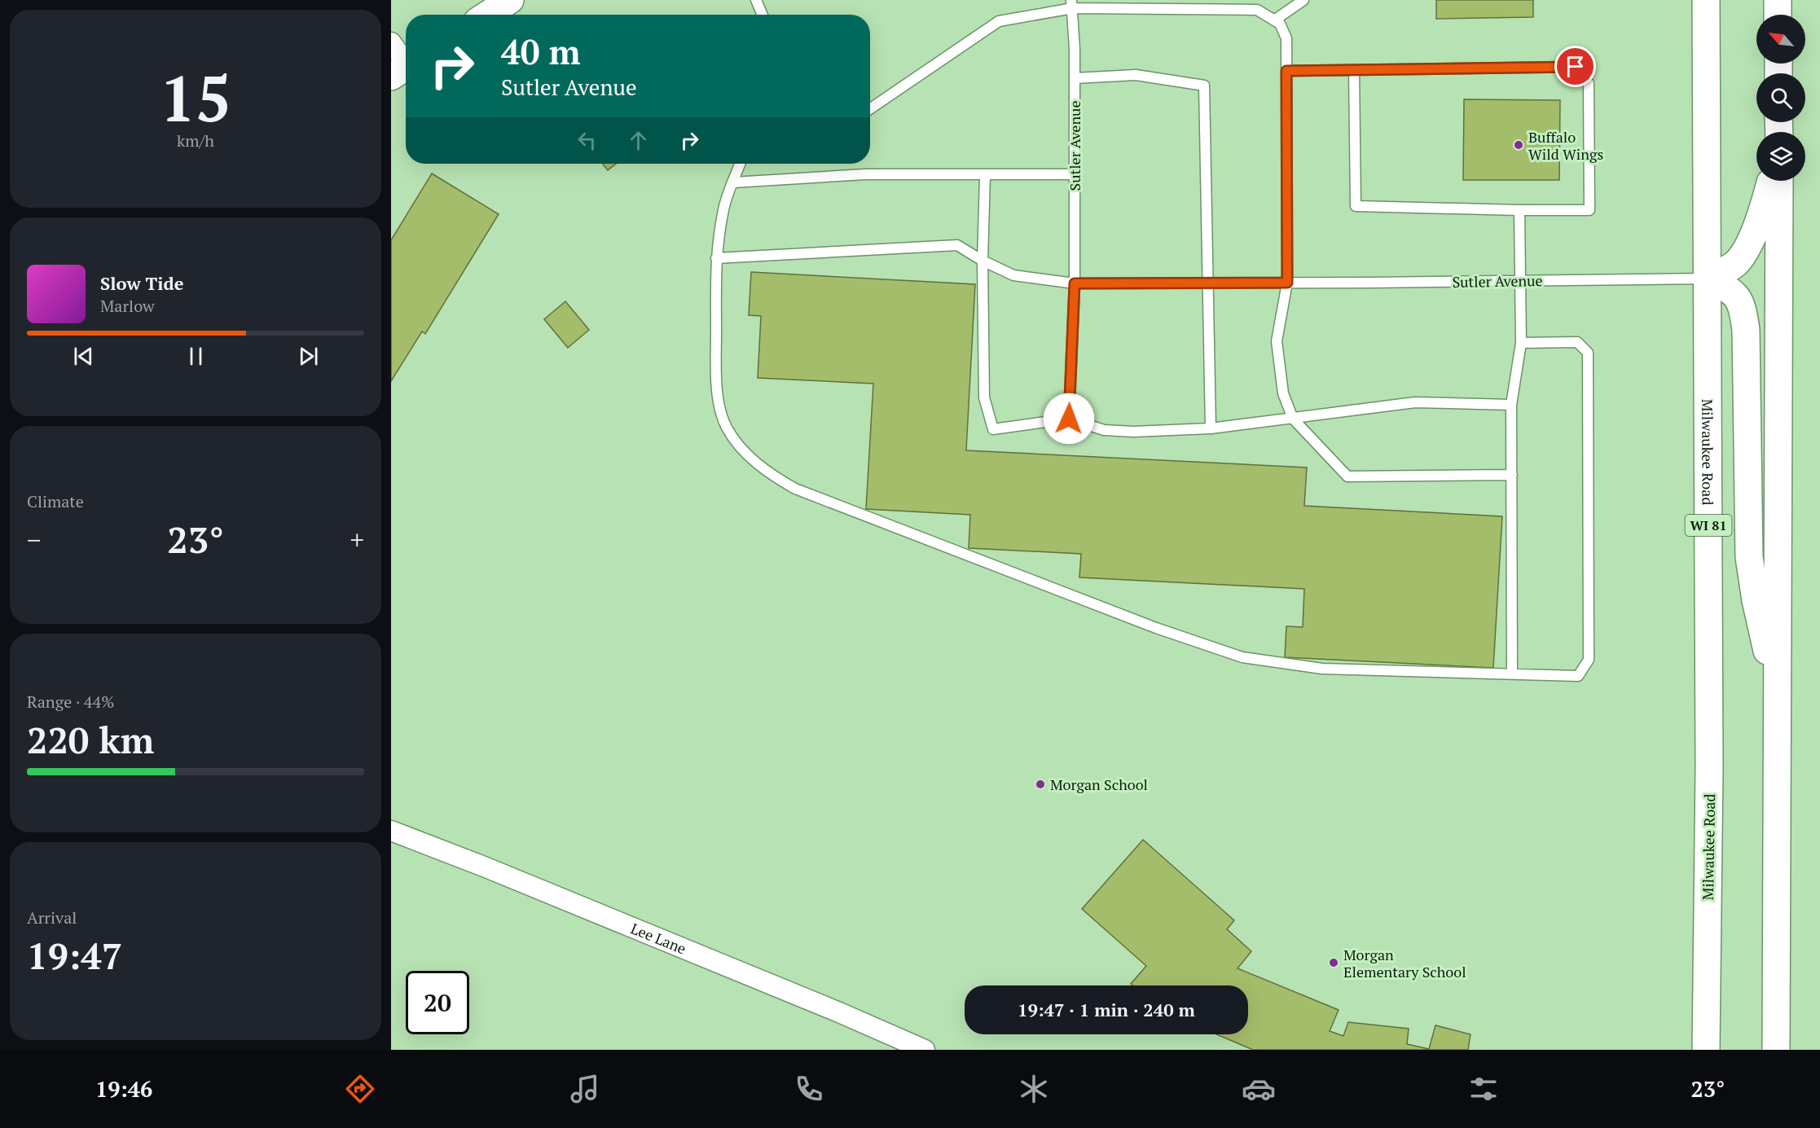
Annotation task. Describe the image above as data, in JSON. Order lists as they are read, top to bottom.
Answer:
{
  "streets": {
    "main road": ["Milwaukee Road", "WI 81"],
    "street": ["Lee Lane"],
    "lane": ["Sutler Avenue"]
  },
  "crossings": [
    ["Sutler Avenue", "Milwaukee Road"]
  ],
  "places": ["Buffalo Wild Wings", "Morgan School", "Morgan Elementary School"],
  "north": "top left",
  "page": {
    "tile": [
      ["15", "km/h"],
      "Climate",
      ["Range · 44%", "220 km"],
      ["Arrival", "19:47"]
    ],
    "turn": ["40 m", "Sutler Avenue"],
    "song": ["Slow Tide", "Marlow"],
    "heat": ["−", "23°", "+"],
    "limit": "20",
    "trip": "19:47 · 1 min · 240 m",
    "tabs": ["19:46", "23°"]
  }
}
